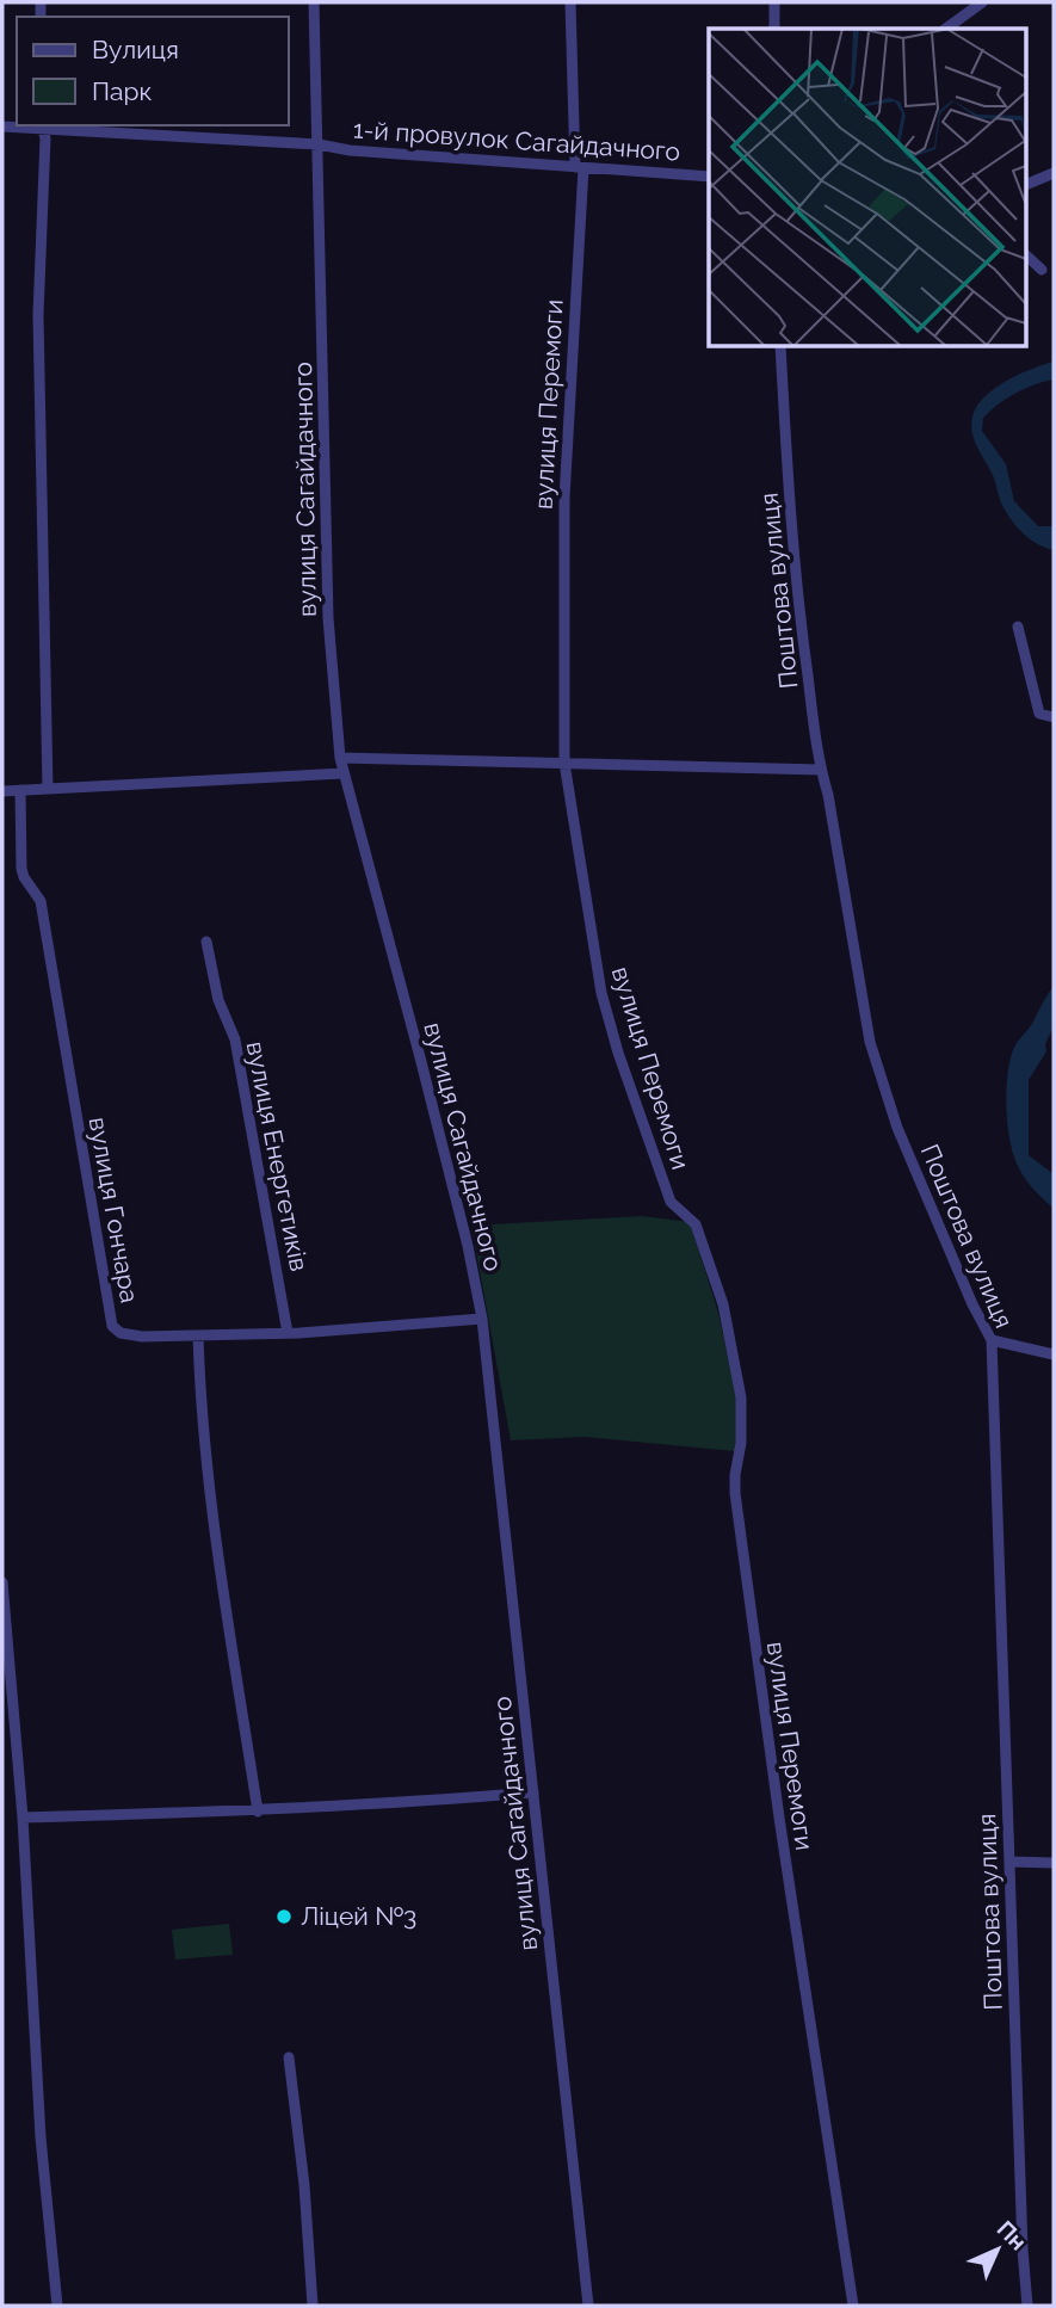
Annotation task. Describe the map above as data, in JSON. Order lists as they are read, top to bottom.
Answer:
{
  "streets": {
    "street": [
      "1-й провулок Сагайдачного",
      "вулиця Перемоги",
      "вулиця Сагайдачного",
      "Поштова вулиця",
      "вулиця Енергетиків",
      "вулиця Гончара"
    ]
  },
  "crossings": [
    ["1-й провулок Сагайдачного", "вулиця Перемоги"],
    ["1-й провулок Сагайдачного", "вулиця Сагайдачного"]
  ],
  "places": ["Ліцей №3"],
  "legend": ["Вулиця", "Парк"],
  "north": "top right"
}
